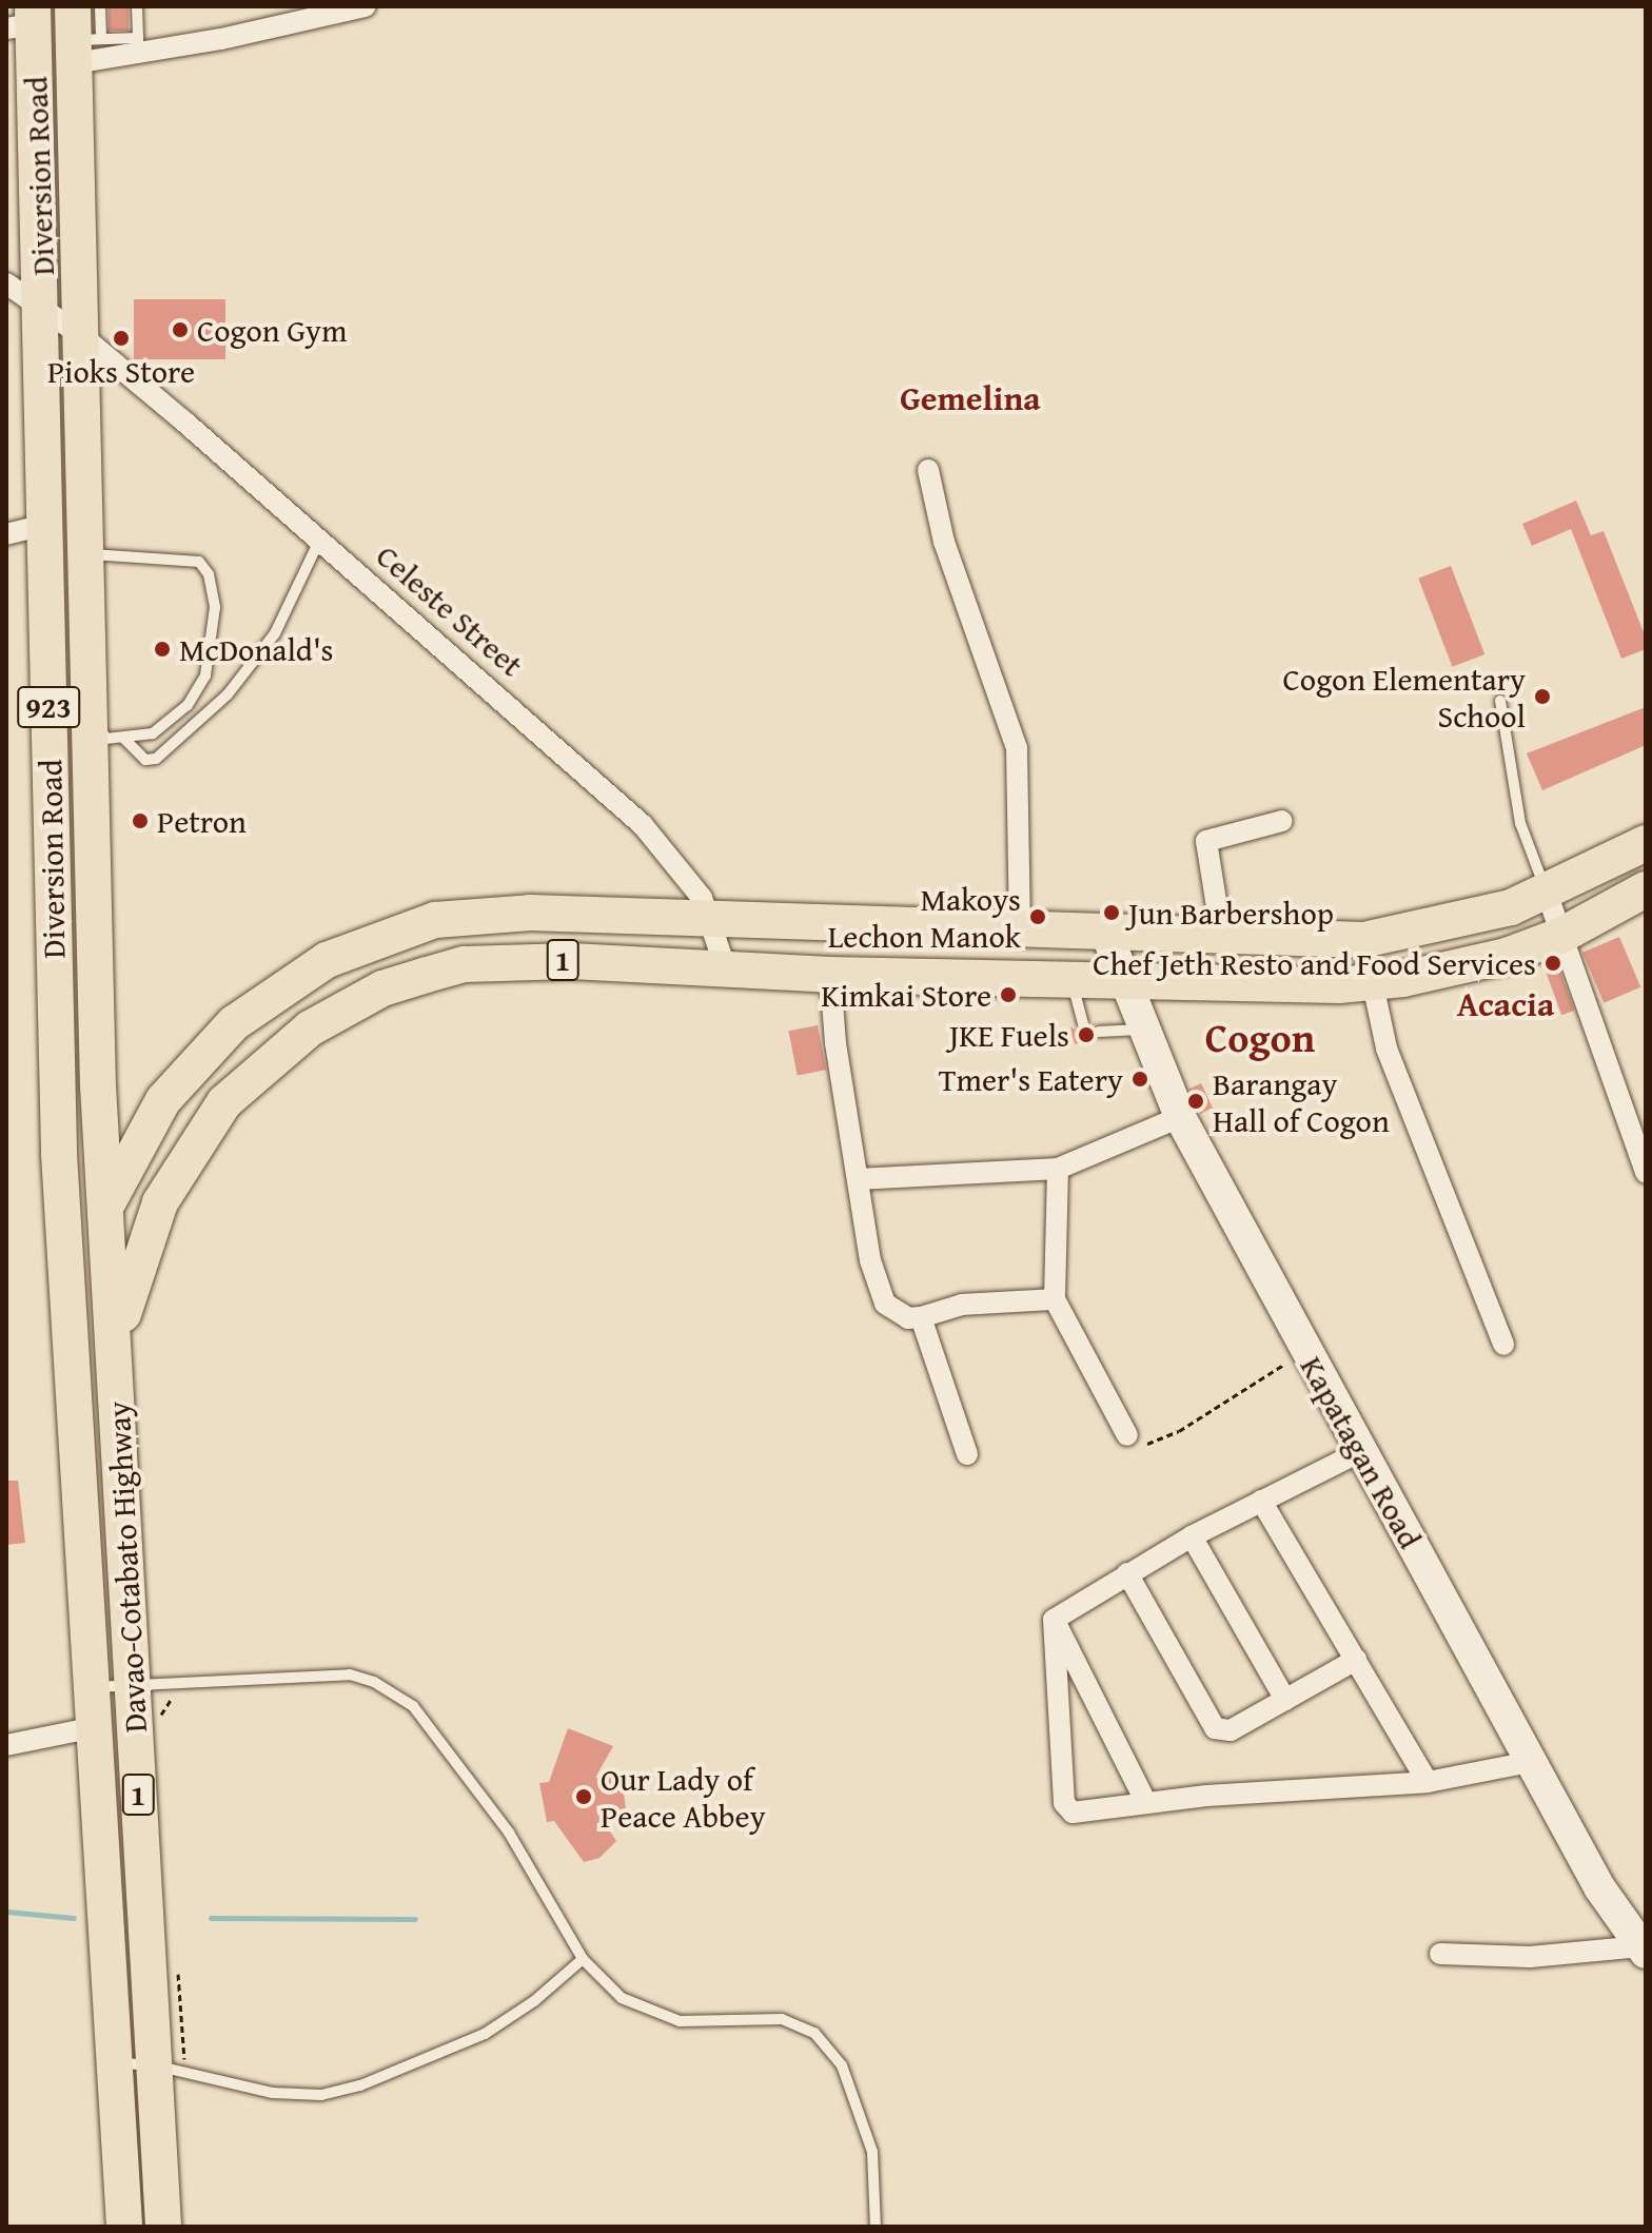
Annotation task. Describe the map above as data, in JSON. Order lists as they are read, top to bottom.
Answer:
{
  "streets": {
    "highway": [
      "Diversion Road",
      "923",
      "1",
      "Davao-Cotabato Highway"
    ],
    "main road": ["Kapatagan Road"],
    "street": ["Celeste Street"]
  },
  "crossings": [
    ["Diversion Road", "Celeste Street"],
    ["Diversion Road", "1"],
    ["Diversion Road", "Davao-Cotabato Highway"],
    ["Celeste Street", "1"],
    ["1", "Kapatagan Road"],
    ["1", "Davao-Cotabato Highway"]
  ],
  "districts": ["Gemelina", "Acacia", "Cogon"],
  "places": [
    "Cogon Gym",
    "Pioks Store",
    "McDonald's",
    "Cogon Elementary School",
    "Petron",
    "Jun Barbershop",
    "Makoys Lechon Manok",
    "Chef Jeth Resto and Food Services",
    "Kimkai Store",
    "JKE Fuels",
    "Tmer's Eatery",
    "Barangay Hall of Cogon",
    "Our Lady of Peace Abbey"
  ]
}
